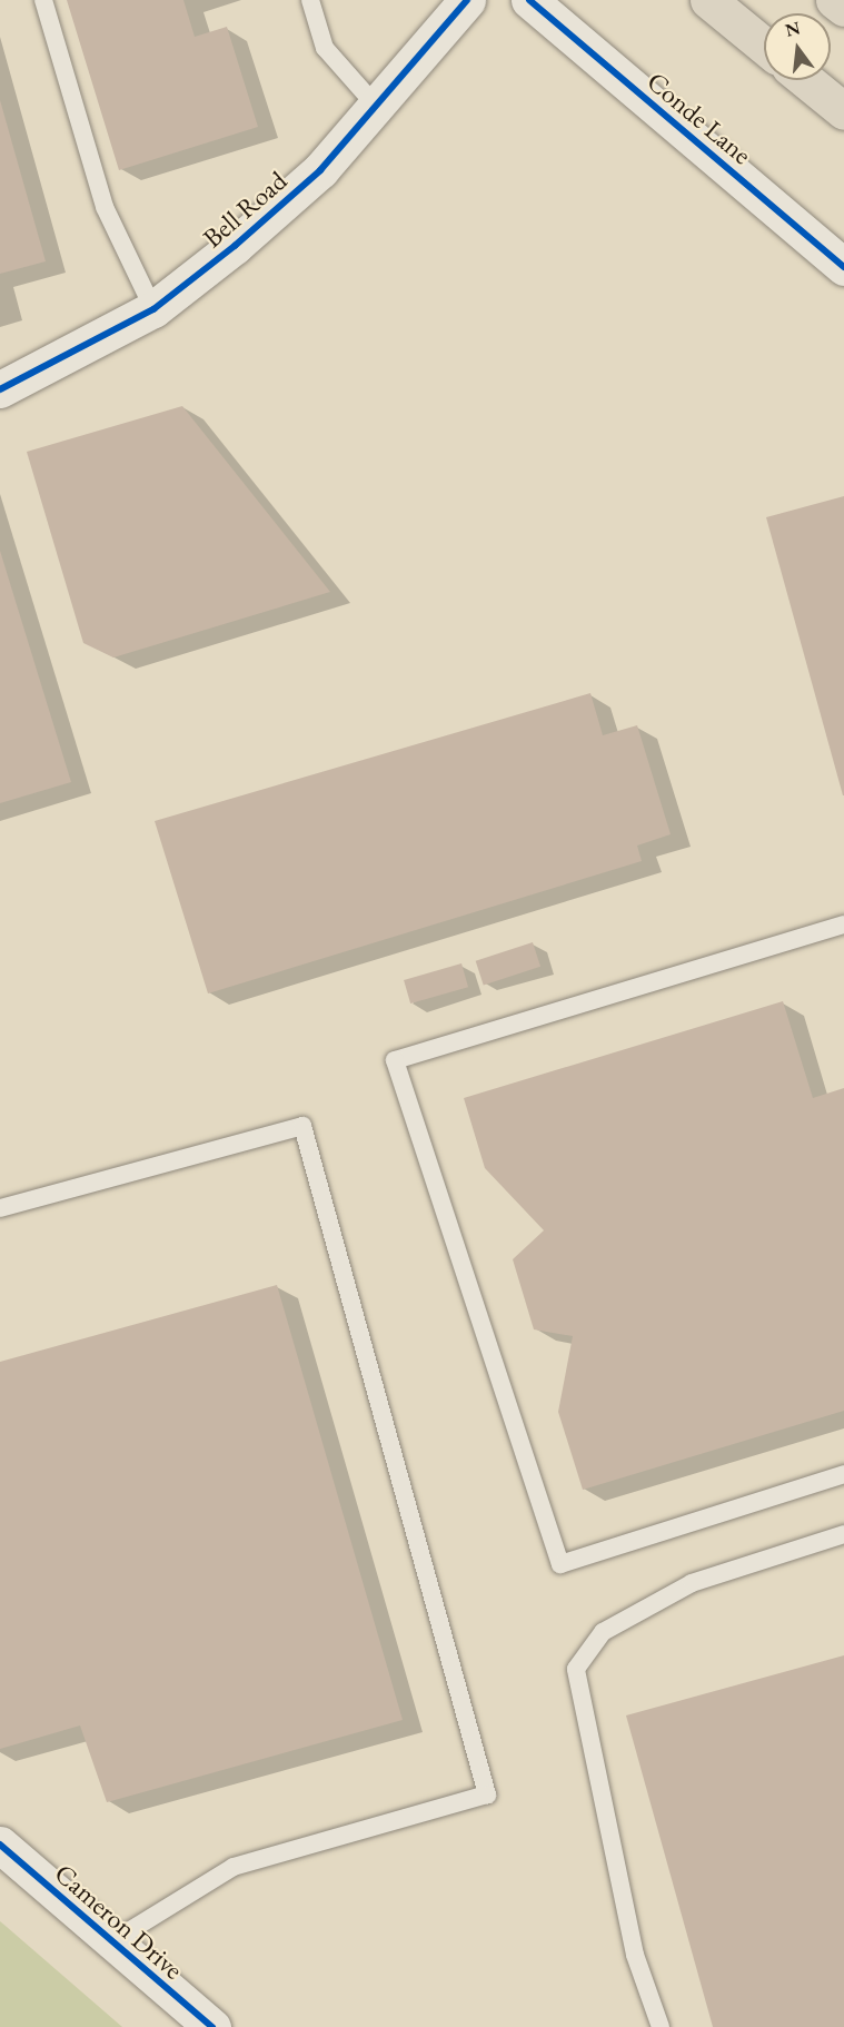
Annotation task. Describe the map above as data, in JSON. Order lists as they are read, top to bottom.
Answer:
{
  "streets": {
    "street": ["Conde Lane", "Bell Road", "Cameron Drive"]
  },
  "north": "top"
}
